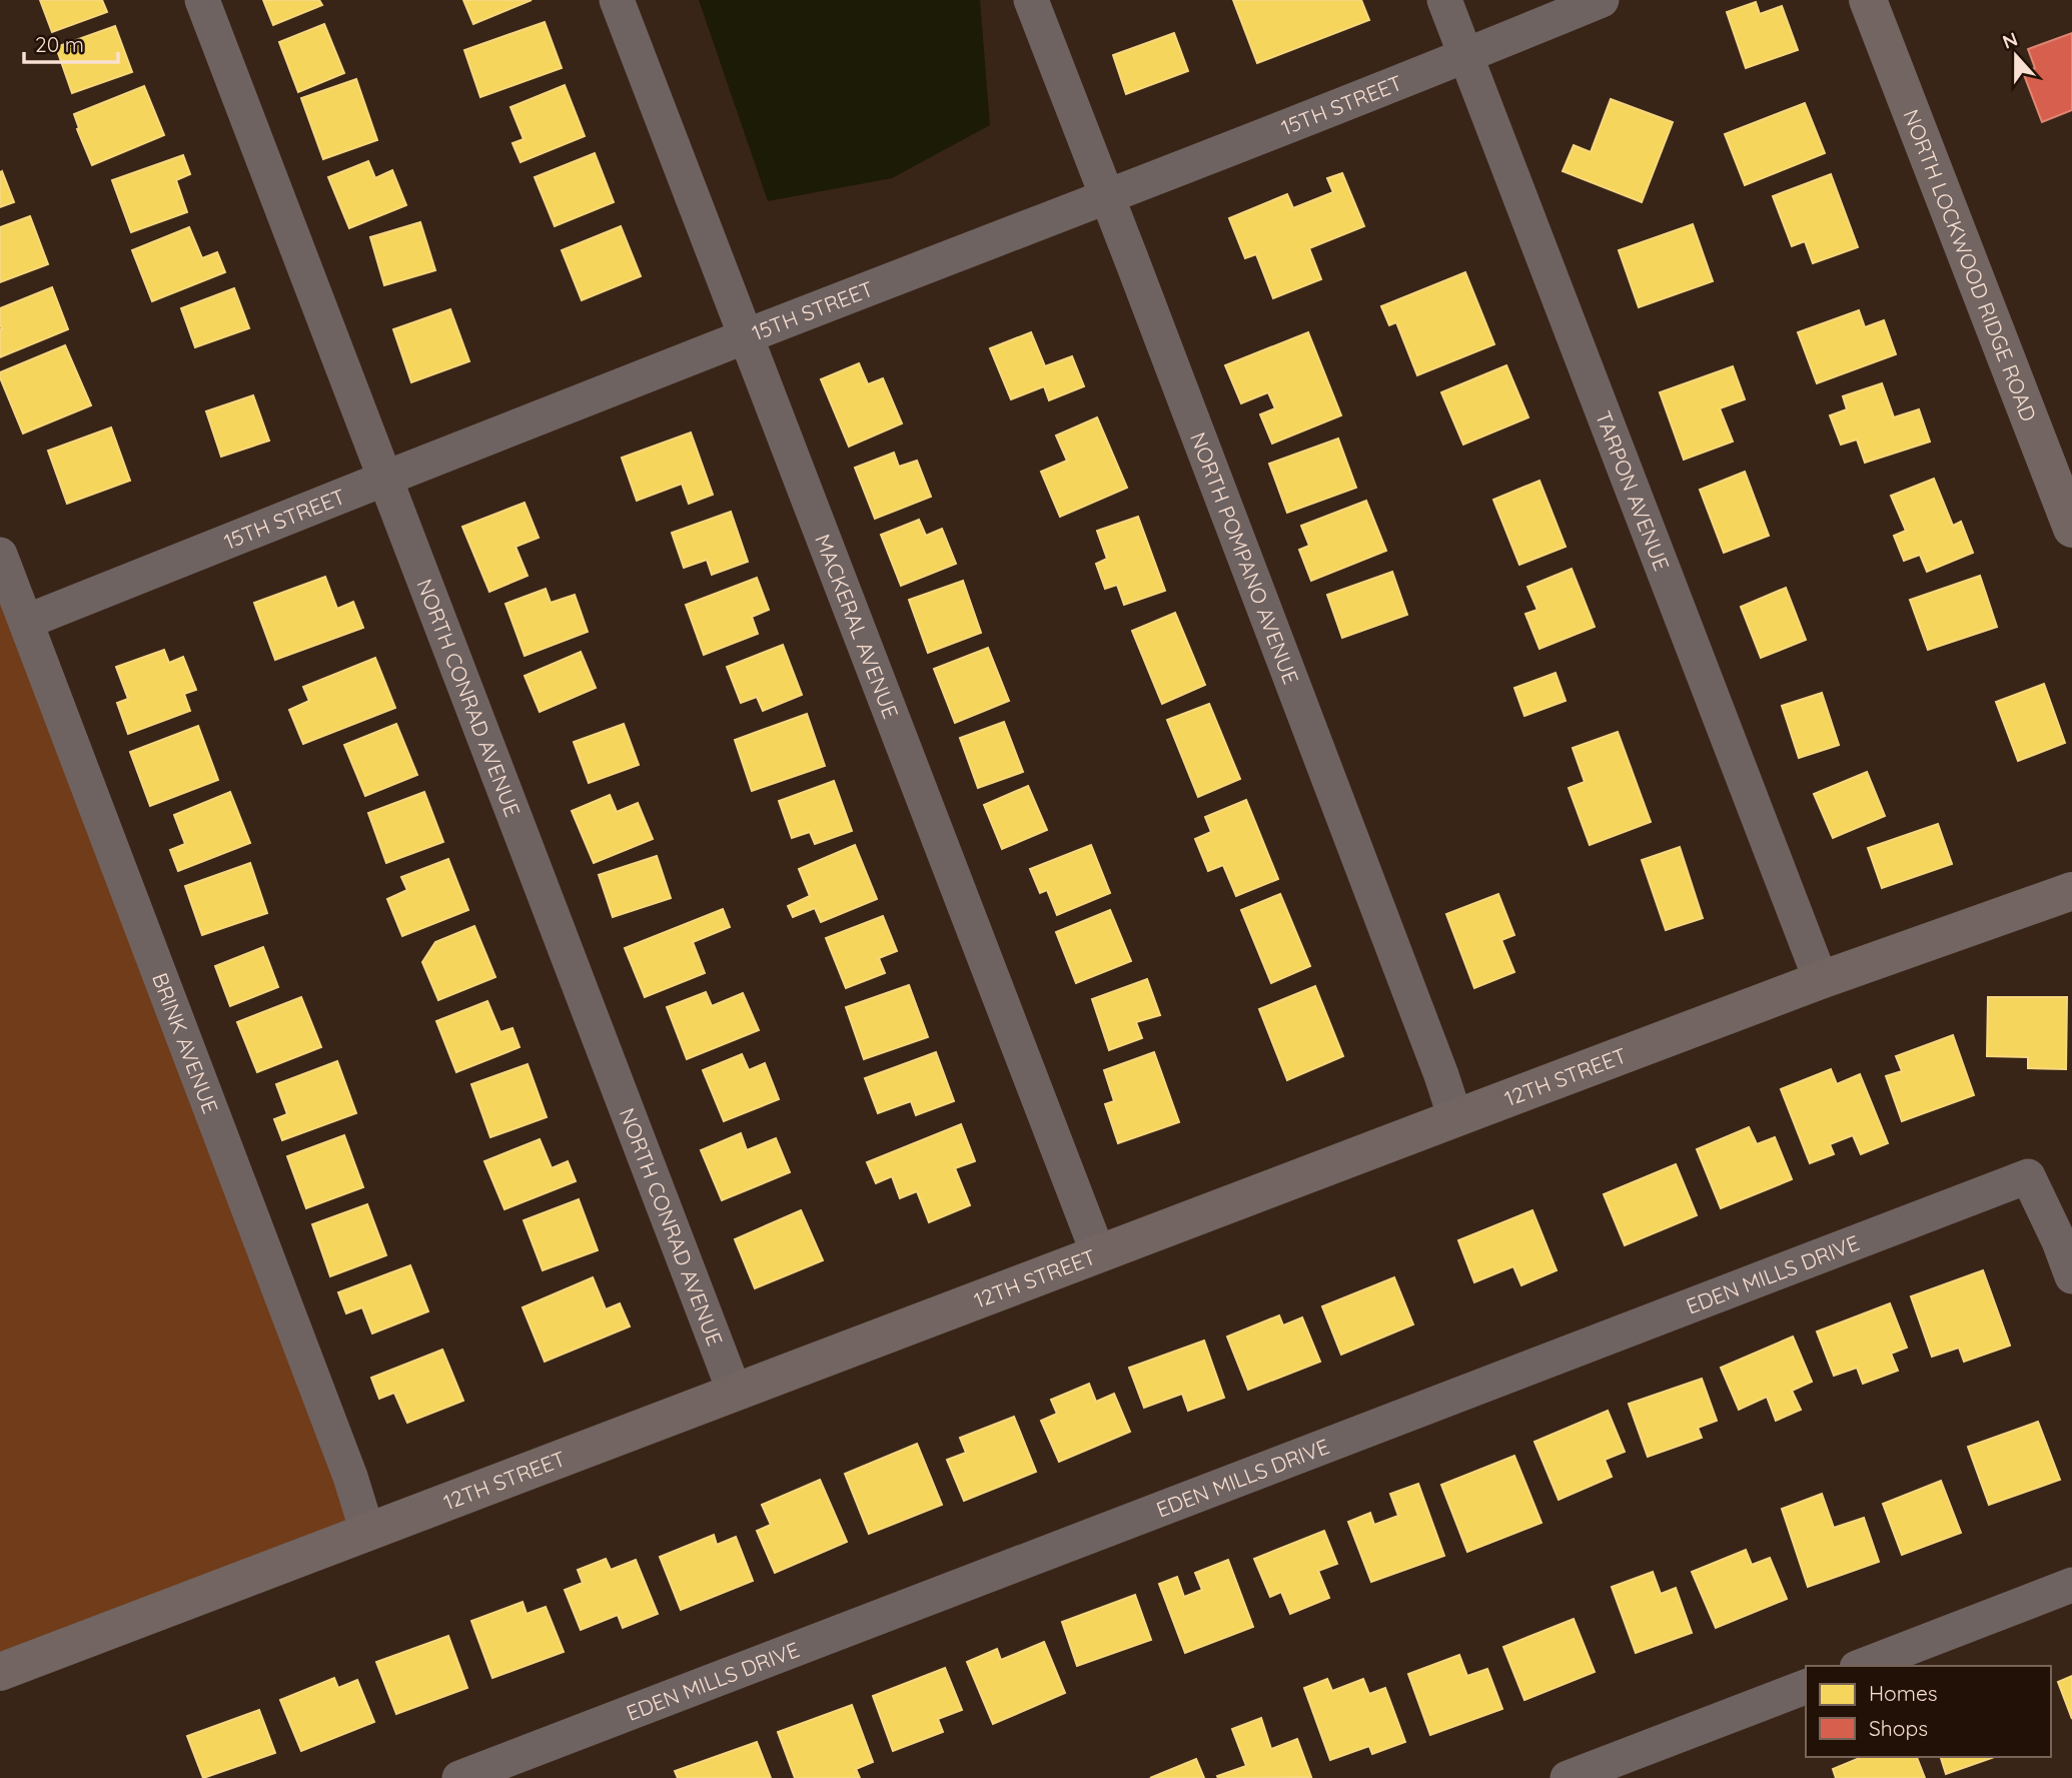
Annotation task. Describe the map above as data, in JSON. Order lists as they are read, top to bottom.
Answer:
{
  "streets": {
    "street": [
      "15TH STREET",
      "NORTH LOCKWOOD RIDGE ROAD",
      "TARPON AVENUE",
      "NORTH POMPANO AVENUE",
      "MACKERAL AVENUE",
      "NORTH CONRAD AVENUE",
      "BRINK AVENUE",
      "12TH STREET",
      "EDEN MILLS DRIVE"
    ]
  },
  "crossings": [
    ["15TH STREET", "TARPON AVENUE"],
    ["15TH STREET", "NORTH POMPANO AVENUE"],
    ["15TH STREET", "MACKERAL AVENUE"],
    ["15TH STREET", "NORTH CONRAD AVENUE"],
    ["15TH STREET", "BRINK AVENUE"],
    ["TARPON AVENUE", "12TH STREET"],
    ["NORTH POMPANO AVENUE", "12TH STREET"],
    ["MACKERAL AVENUE", "12TH STREET"],
    ["NORTH CONRAD AVENUE", "12TH STREET"],
    ["BRINK AVENUE", "12TH STREET"]
  ],
  "legend": ["Homes", "Shops"],
  "scale_bar": "20 m",
  "north": "top"
}
